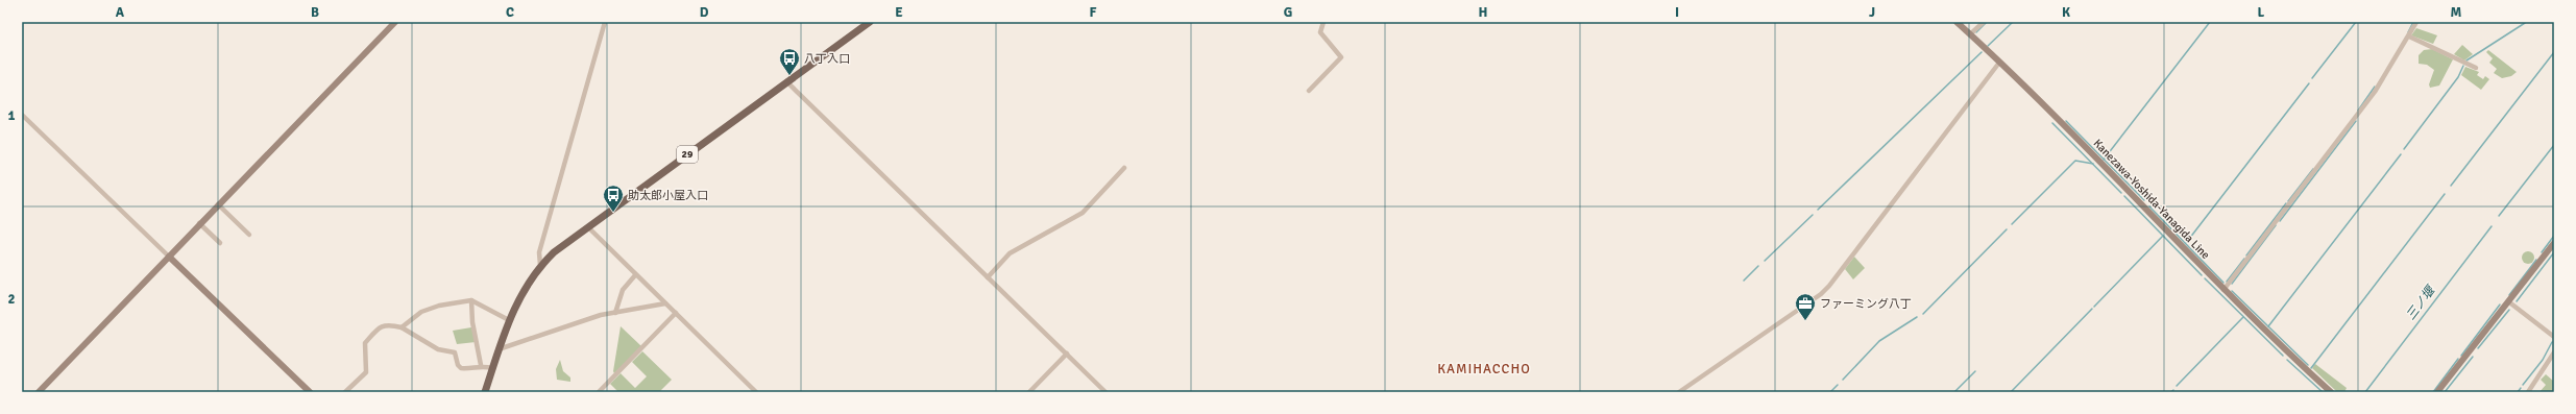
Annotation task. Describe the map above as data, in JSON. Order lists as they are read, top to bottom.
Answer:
{
  "streets": {
    "main road": ["29"],
    "street": ["Kanezawa-Yoshida-Yanagida Line"]
  },
  "districts": ["KAMIHACCHO"],
  "water": ["三ノ堰"],
  "places": {
    "bus stop": ["八丁入口", "助太郎小屋入口"],
    "office": ["ファーミング八丁"]
  },
  "grid": {
    "columns": [
      "A",
      "B",
      "C",
      "D",
      "E",
      "F",
      "G",
      "H",
      "I",
      "J",
      "K",
      "L",
      "M"
    ],
    "rows": ["1", "2"]
  }
}
